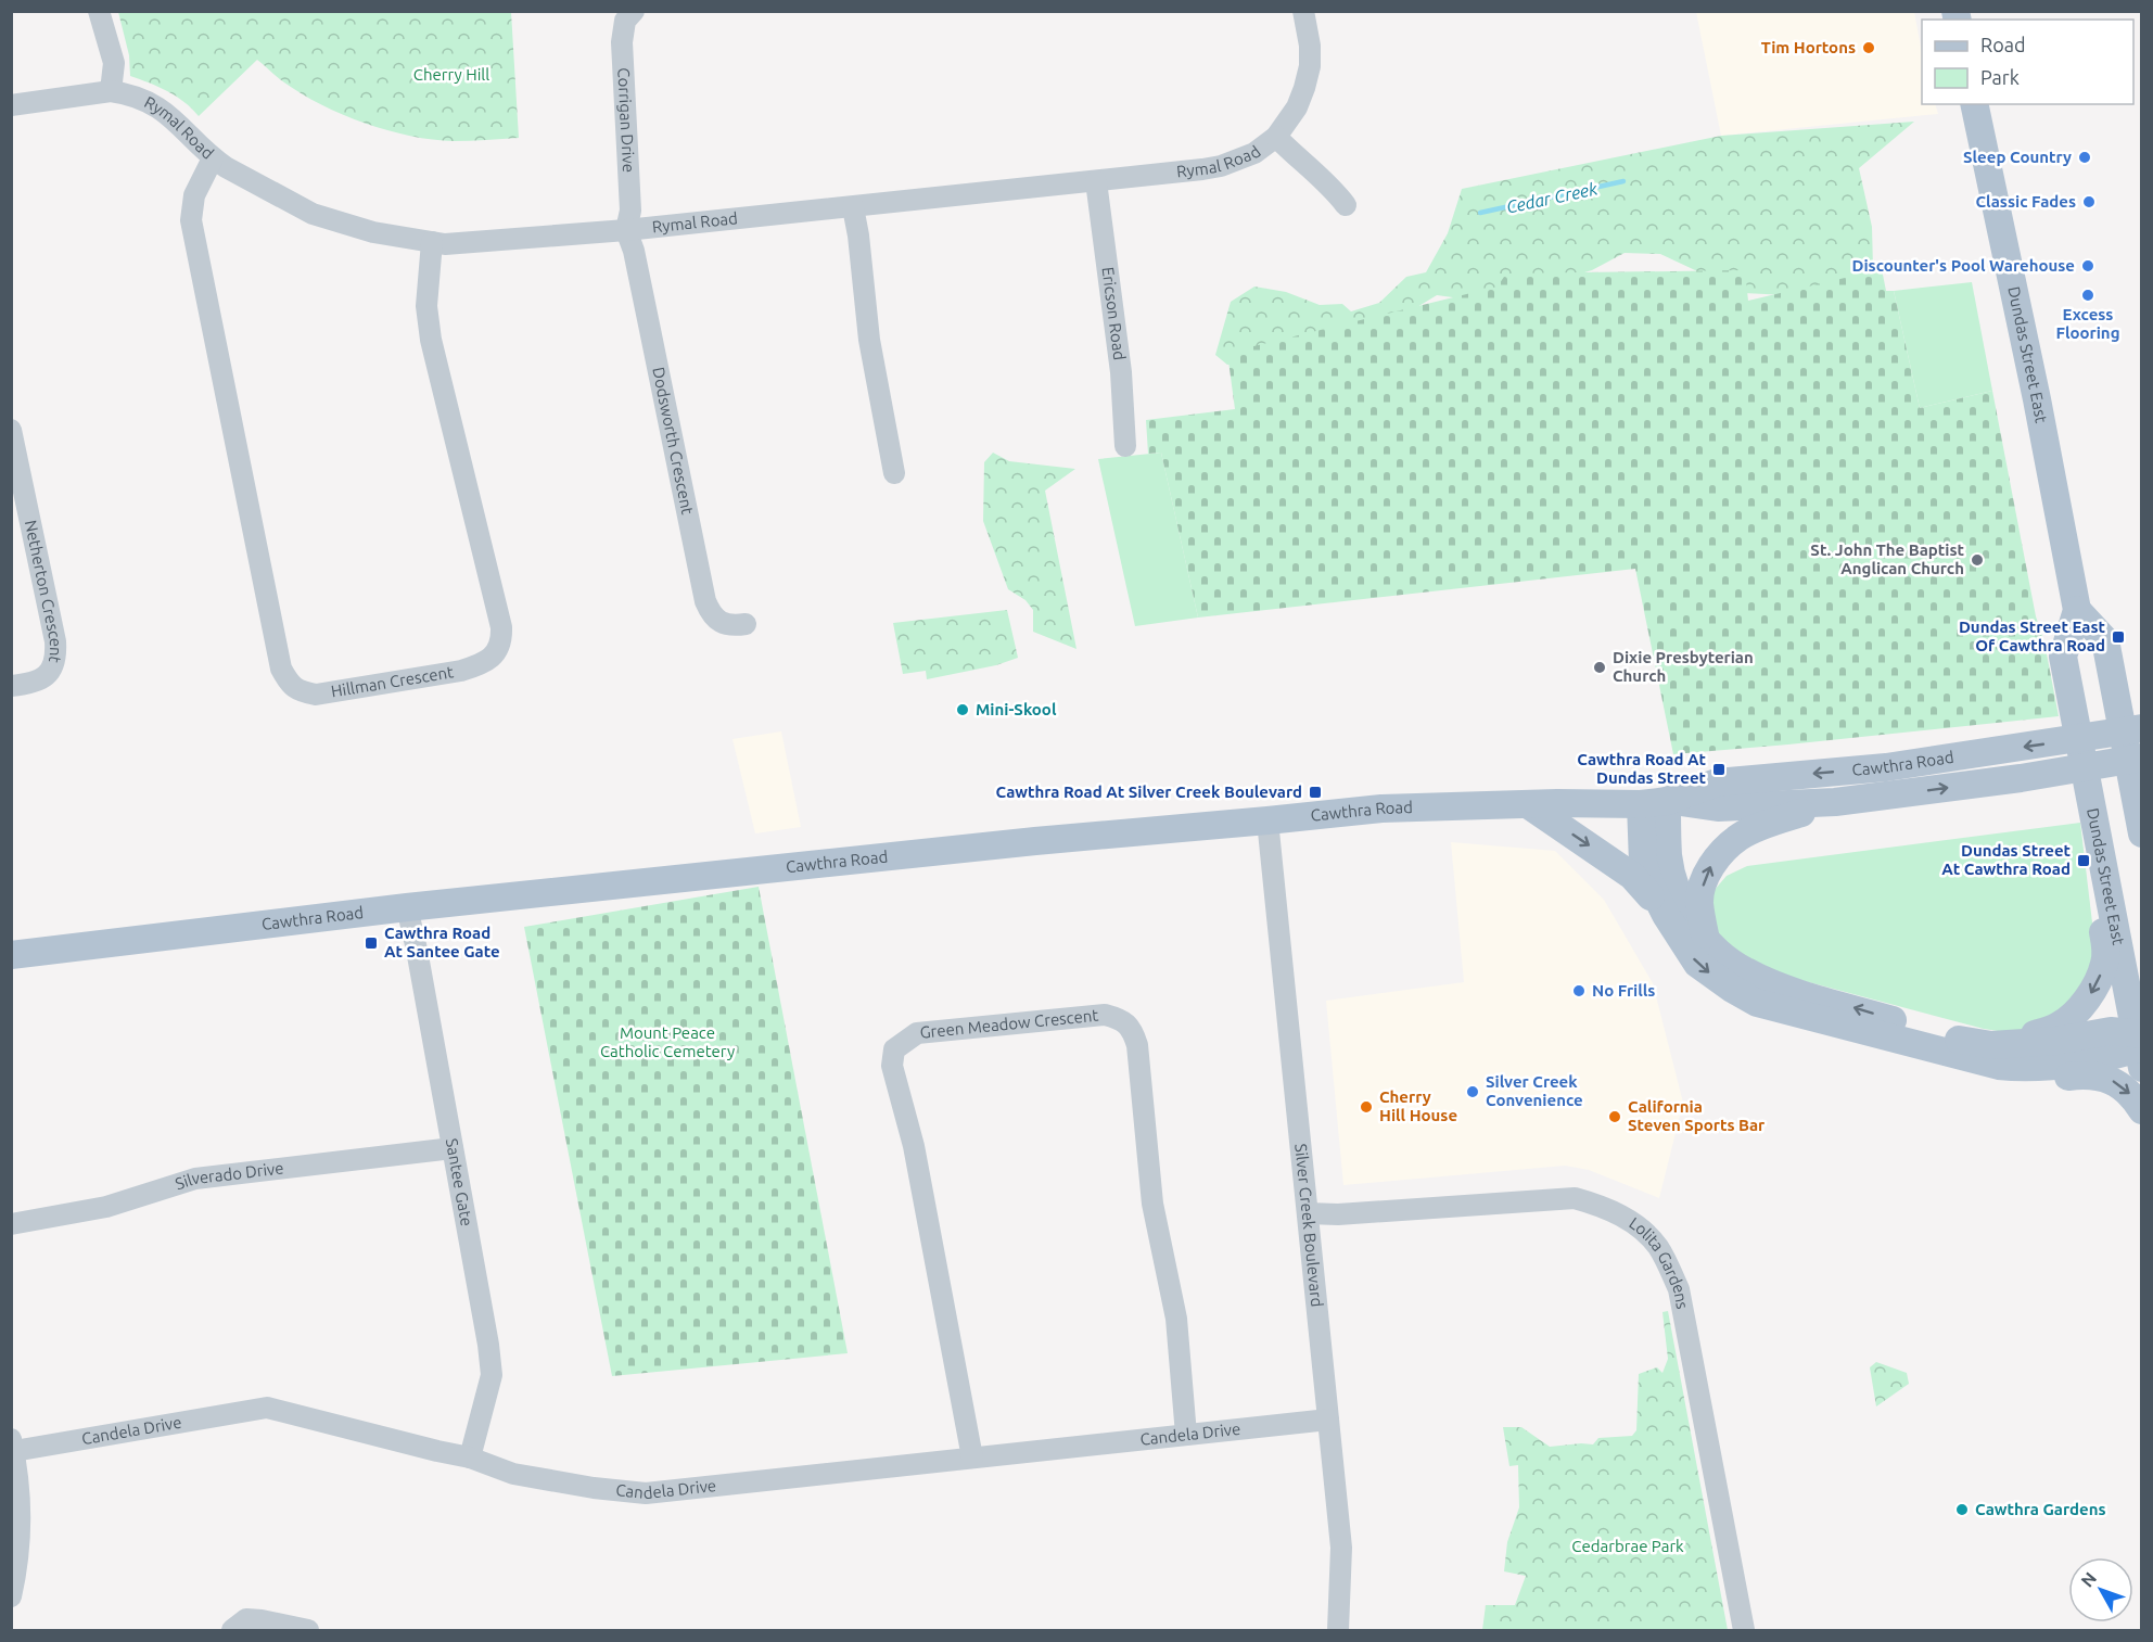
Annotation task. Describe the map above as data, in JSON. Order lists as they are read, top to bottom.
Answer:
{
  "streets": {
    "main road": ["Dundas Street East", "Cawthra Road"],
    "street": [
      "Corrigan Drive",
      "Rymal Road",
      "Ericson Road",
      "Dodsworth Crescent",
      "Netherton Crescent",
      "Hillman Crescent",
      "Green Meadow Crescent",
      "Silverado Drive",
      "Santee Gate",
      "Silver Creek Boulevard",
      "Lolita Gardens",
      "Candela Drive"
    ]
  },
  "crossings": [
    ["Corrigan Drive", "Rymal Road"],
    ["Corrigan Drive", "Dodsworth Crescent"],
    ["Rymal Road", "Ericson Road"],
    ["Rymal Road", "Dodsworth Crescent"],
    ["Rymal Road", "Hillman Crescent"],
    ["Cawthra Road", "Santee Gate"],
    ["Cawthra Road", "Silver Creek Boulevard"],
    ["Green Meadow Crescent", "Candela Drive"],
    ["Silverado Drive", "Santee Gate"],
    ["Santee Gate", "Candela Drive"],
    ["Silver Creek Boulevard", "Lolita Gardens"],
    ["Silver Creek Boulevard", "Candela Drive"]
  ],
  "water": ["Cedar Creek"],
  "parks": ["Cherry Hill", "Mount Peace Catholic Cemetery", "Cedarbrae Park"],
  "places": {
    "other": [
      "Tim Hortons",
      "Sleep Country",
      "Classic Fades",
      "Discounter's Pool Warehouse",
      "Excess Flooring",
      "St. John The Baptist Anglican Church",
      "Dixie Presbyterian Church",
      "Mini-Skool",
      "No Frills",
      "Silver Creek Convenience",
      "Cherry Hill House",
      "California Steven Sports Bar",
      "Cawthra Gardens"
    ],
    "transit": [
      "Dundas Street East Of Cawthra Road",
      "Cawthra Road At Dundas Street",
      "Cawthra Road At Silver Creek Boulevard",
      "Dundas Street At Cawthra Road",
      "Cawthra Road At Santee Gate"
    ]
  },
  "legend": ["Road", "Park"],
  "north": "top left"
}
